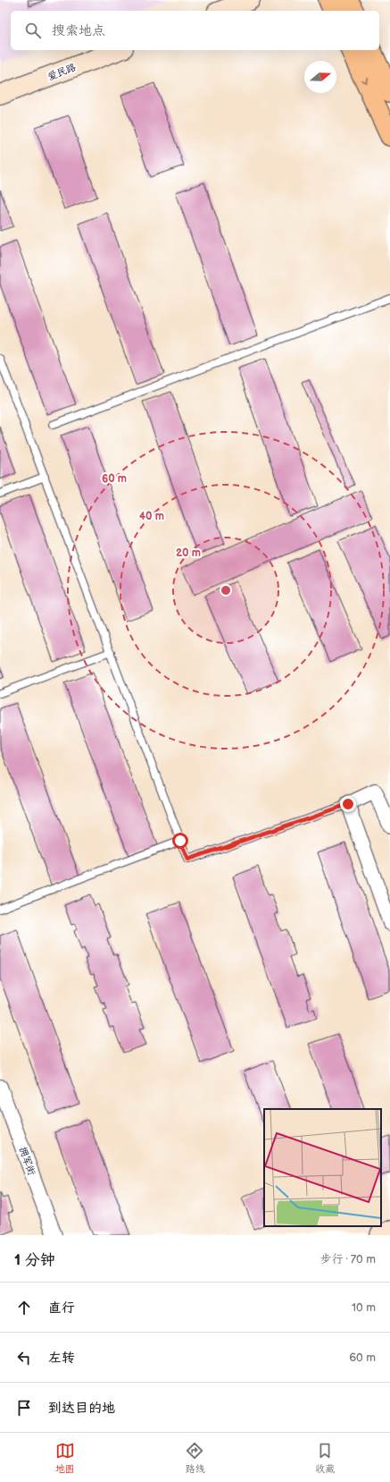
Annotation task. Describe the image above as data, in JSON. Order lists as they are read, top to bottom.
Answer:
{
  "streets": {
    "street": ["爱民路", "拥军街"]
  },
  "north": "right",
  "page": {
    "search": "搜索地点",
    "heading": ["1 分钟", "步行 · 70 m"],
    "list": [
      ["直行", "10 m"],
      ["左转", "60 m"],
      "到达目的地"
    ],
    "nav": ["地图", "路线", "收藏"]
  },
  "rings": ["60 m", "40 m", "20 m"]
}
